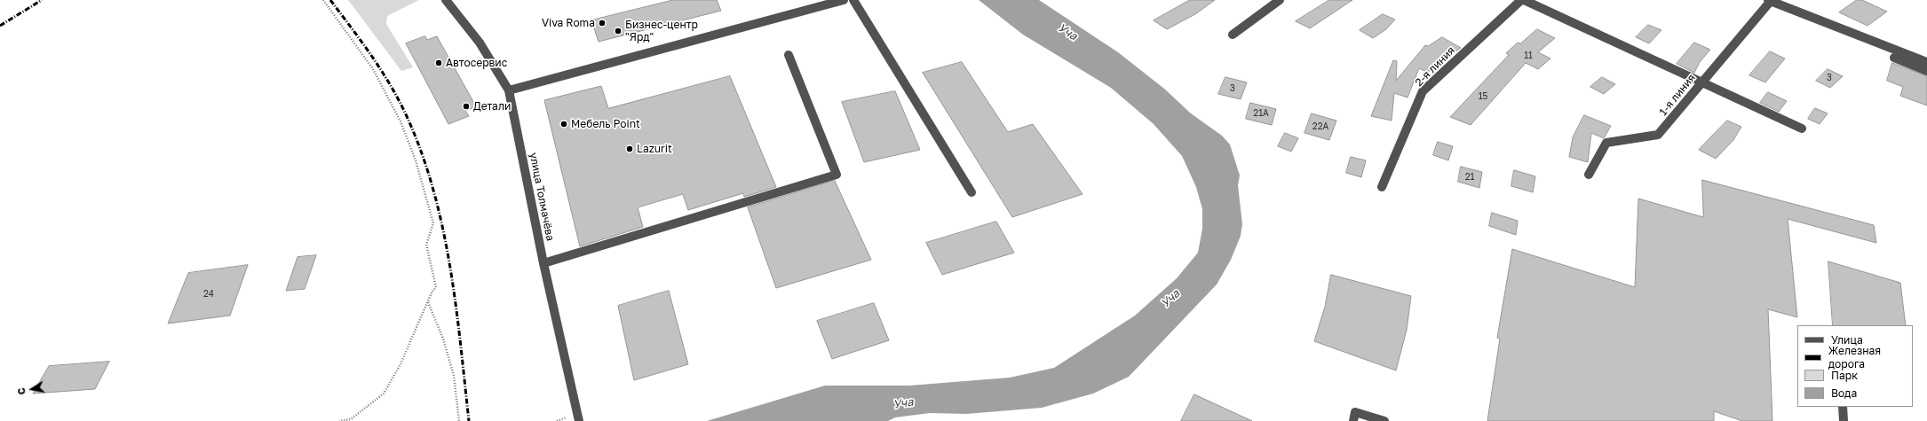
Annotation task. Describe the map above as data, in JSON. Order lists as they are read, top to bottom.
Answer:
{
  "streets": {
    "street": ["2-я линия", "1-я линия", "улица Толмачёва"]
  },
  "water": ["Уча"],
  "places": [
    "Viva Roma",
    "Бизнес-центр \"Ярд\"",
    "Автосервис",
    "Детали",
    "Мебель Point",
    "Lazurit"
  ],
  "house_numbers": [
    "11",
    "3",
    "3",
    "15",
    "21А",
    "22А",
    "21",
    "24"
  ],
  "legend": [
    "Улица",
    "Железная дорога",
    "Парк",
    "Вода"
  ],
  "north": "left"
}
